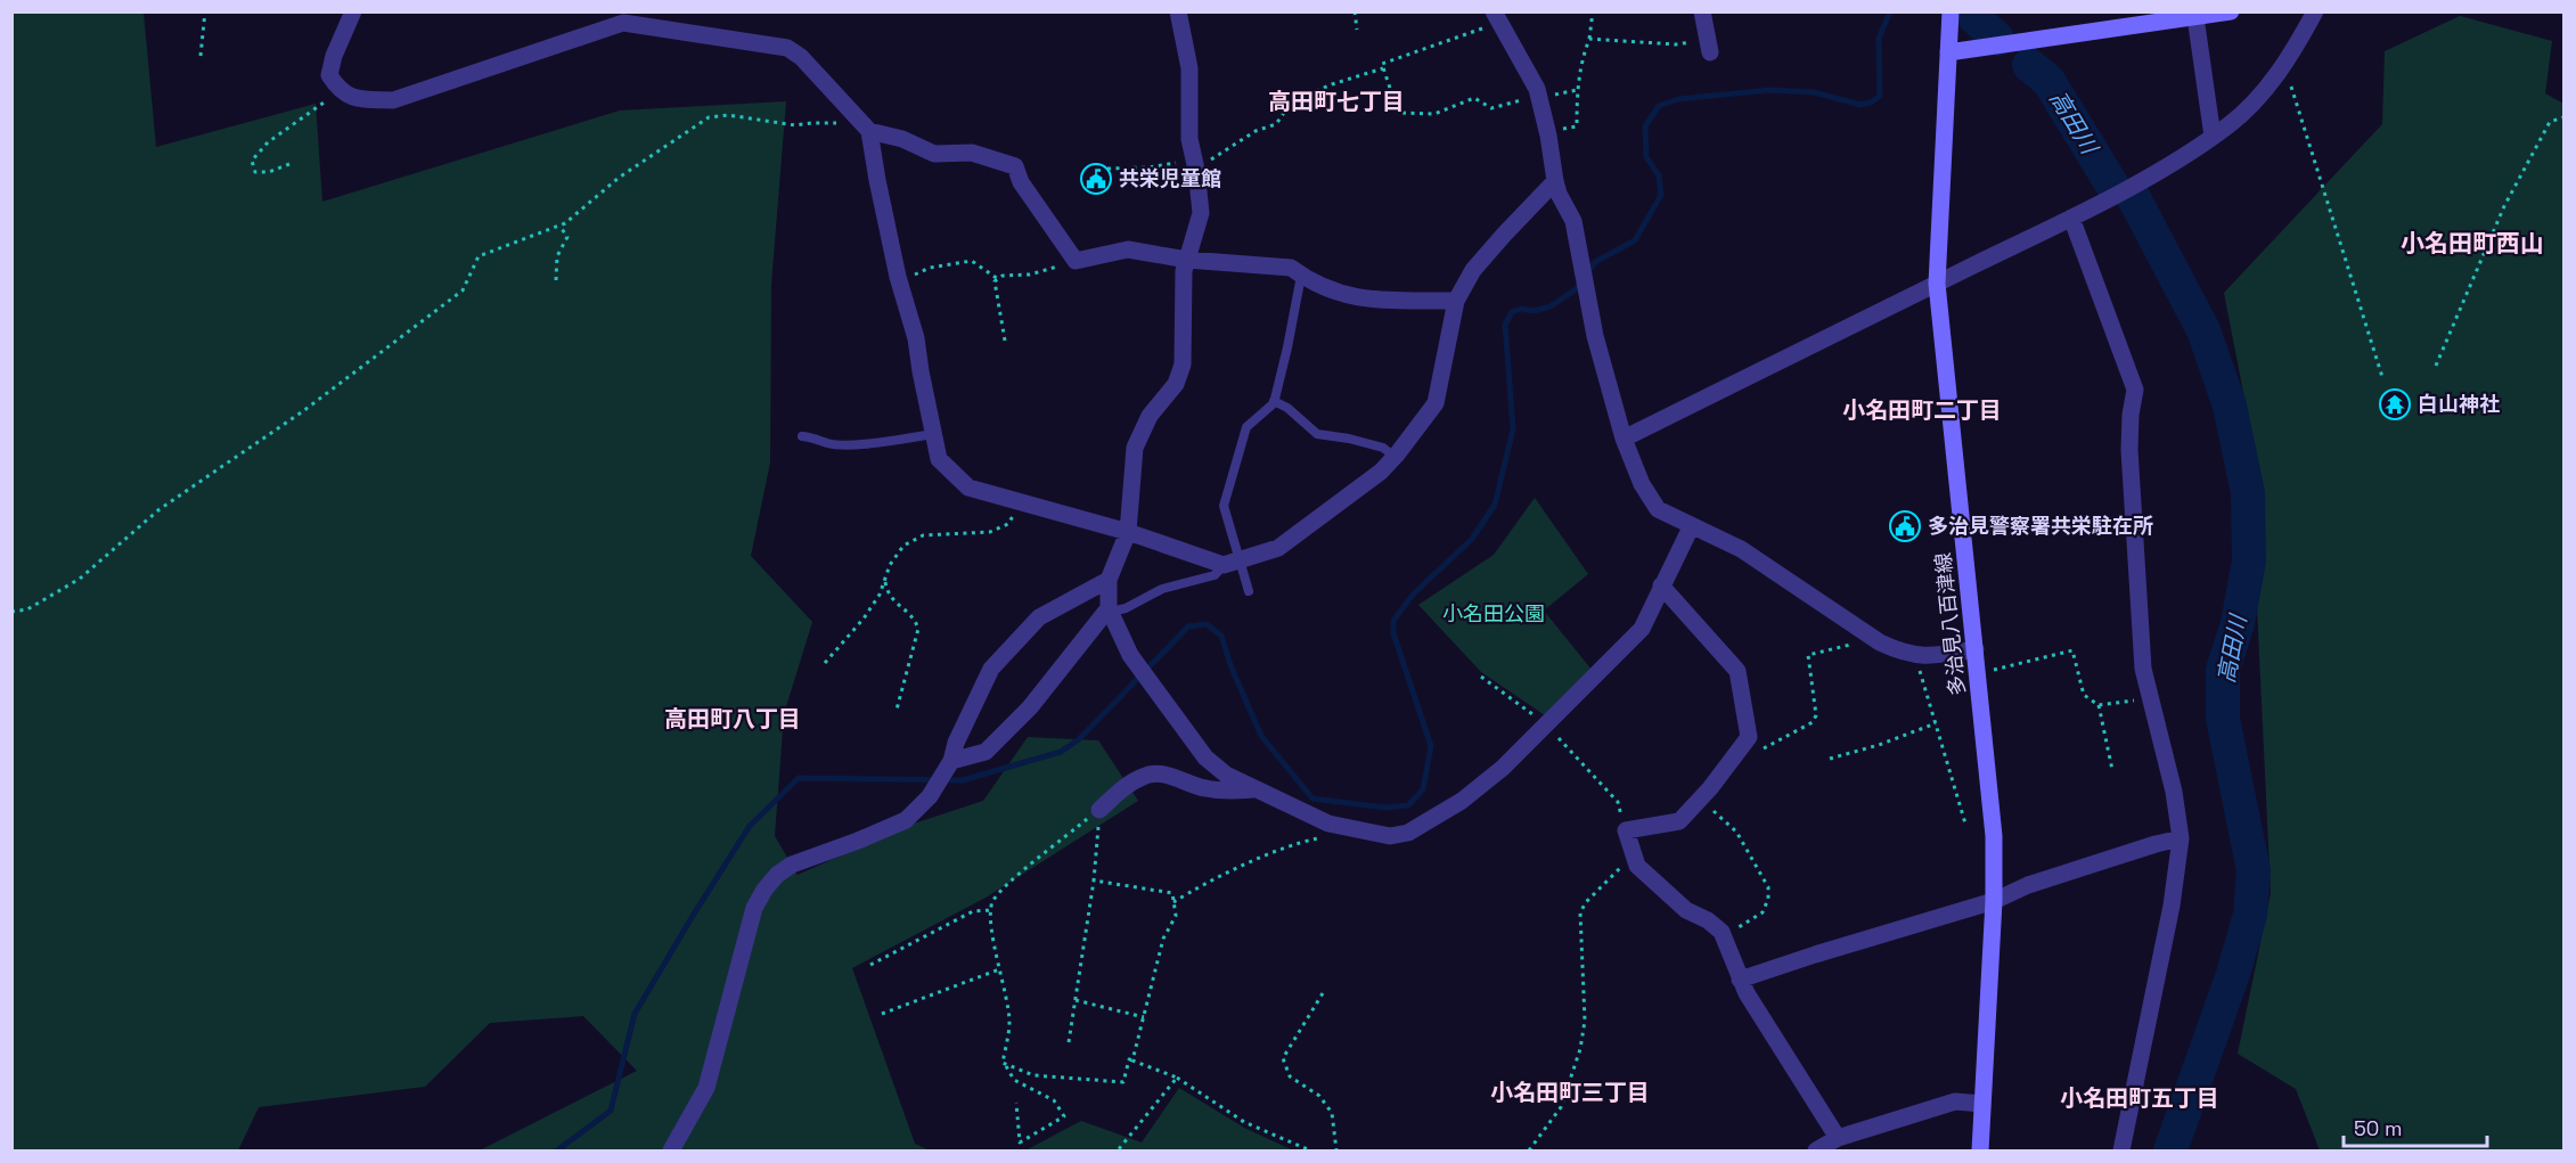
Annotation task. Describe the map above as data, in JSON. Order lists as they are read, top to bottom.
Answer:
{
  "streets": {
    "main road": ["多治見八百津線"]
  },
  "districts": [
    "高田町七丁目",
    "小名田町西山",
    "小名田町二丁目",
    "高田町八丁目",
    "小名田町三丁目",
    "小名田町五丁目"
  ],
  "water": ["高田川"],
  "parks": ["小名田公園"],
  "places": {
    "public building": ["共栄児童館", "多治見警察署共栄駐在所"],
    "temple": ["白山神社"]
  },
  "scale_bar": "50 m"
}
